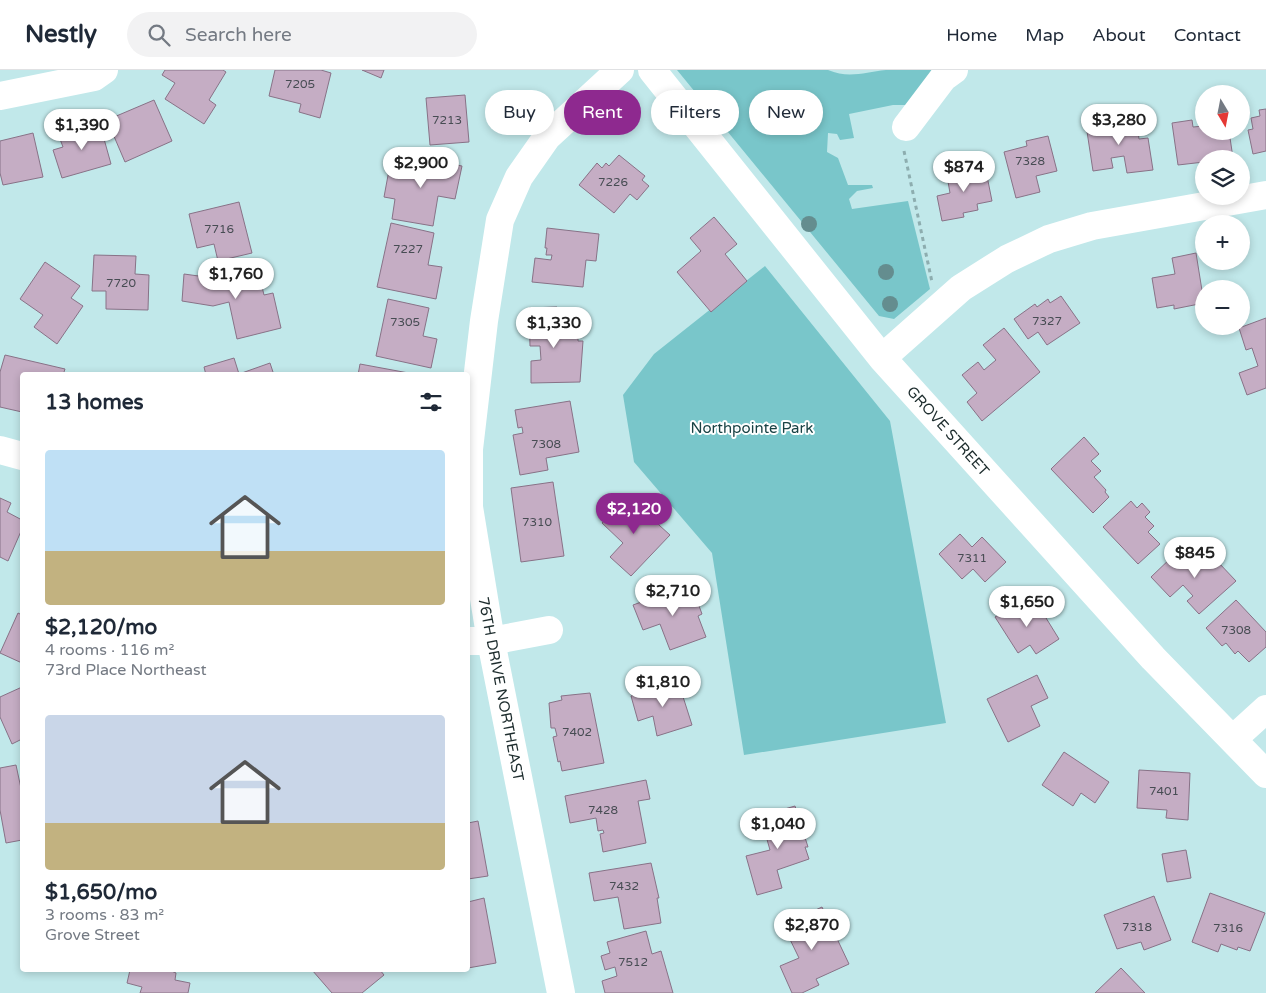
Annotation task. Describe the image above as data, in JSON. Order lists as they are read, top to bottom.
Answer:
{
  "streets": {
    "street": ["GROVE STREET", "76TH DRIVE NORTHEAST"]
  },
  "parks": ["Northpointe Park"],
  "house_numbers": [
    "7205",
    "7213",
    "7328",
    "7226",
    "7716",
    "7227",
    "7720",
    "7327",
    "7305",
    "7308",
    "7310",
    "7311",
    "7308",
    "7402",
    "7401",
    "7428",
    "7432",
    "7318",
    "7316",
    "7512"
  ],
  "north": "bottom",
  "page": {
    "header": "Nestly",
    "search": "Search here",
    "nav": [
      "Home",
      "Map",
      "About",
      "Contact"
    ],
    "map_buttons": ["+", "−"],
    "chip": [
      "Buy",
      "Rent",
      "Filters",
      "New"
    ],
    "price": [
      "$3,280",
      "$1,390",
      "$2,900",
      "$874",
      "$1,760",
      "$1,330",
      "$2,120",
      "$845",
      "$2,710",
      "$1,650",
      "$1,810",
      "$1,040",
      "$2,870"
    ],
    "heading": "13 homes",
    "list": [
      {
        "name": "$2,120/mo",
        "note": "4 rooms · 116 m² · 73rd Place Northeast"
      },
      {
        "name": "$1,650/mo",
        "note": "3 rooms · 83 m² · Grove Street"
      }
    ]
  }
}
